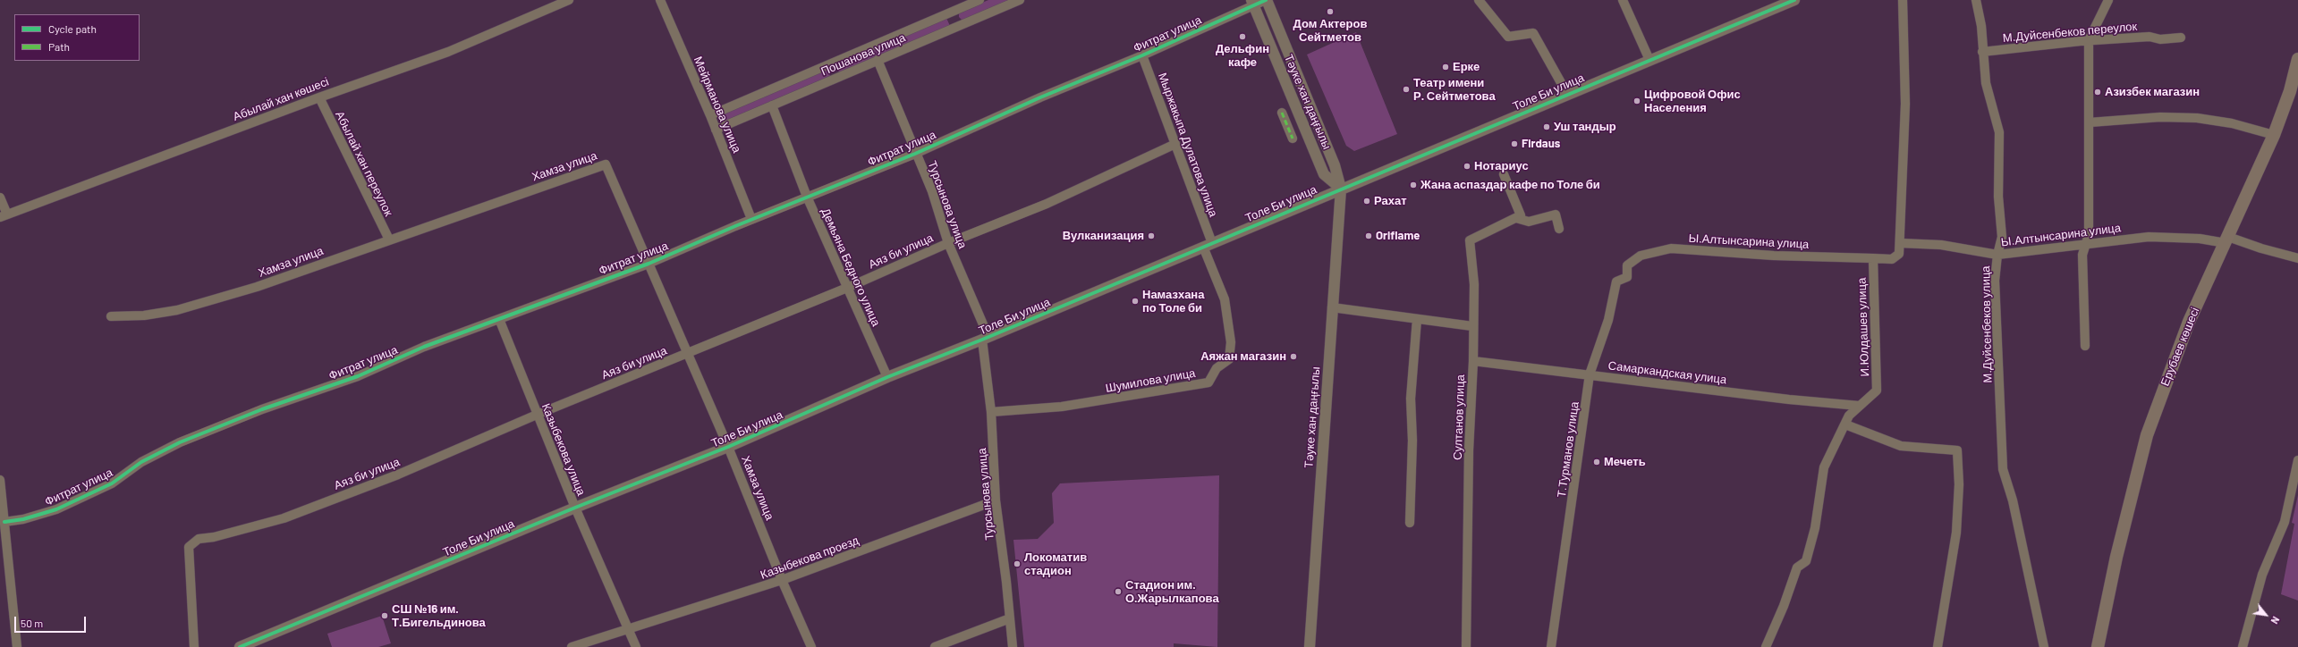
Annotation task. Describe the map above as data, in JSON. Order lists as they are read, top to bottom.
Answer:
{
  "streets": {
    "main road": ["Ерубаев көшесі"],
    "street": [
      "М.Дуйсенбеков переулок",
      "Фитрат улица",
      "Пошанова улица",
      "Толе Би улица",
      "Абылай хан көшесі",
      "Тәуке хан даңғылы",
      "Мейрманова улица",
      "Мыржакыпа Дулатова улица",
      "Абылай хан переулок",
      "Хамза улица",
      "Турсынова улица",
      "Ы.Алтынсарина улица",
      "Аяз би улица",
      "Демьяна Бедного улица",
      "М.Дуйсенбеков улица",
      "И.Юлдашев улица",
      "Самаркандская улица",
      "Шумилова улица",
      "Султанов улица",
      "Казыбекова улица",
      "Т.Турманов улица",
      "Казыбекова проезд"
    ]
  },
  "crossings": [
    ["М.Дуйсенбеков переулок", "М.Дуйсенбеков улица"],
    ["Фитрат улица", "Тәуке хан даңғылы"],
    ["Фитрат улица", "Мейрманова улица"],
    ["Фитрат улица", "Мыржакыпа Дулатова улица"],
    ["Фитрат улица", "Хамза улица"],
    ["Фитрат улица", "Турсынова улица"],
    ["Фитрат улица", "Демьяна Бедного улица"],
    ["Фитрат улица", "Казыбекова улица"],
    ["Пошанова улица", "Мейрманова улица"],
    ["Пошанова улица", "Турсынова улица"],
    ["Пошанова улица", "Демьяна Бедного улица"],
    ["Толе Би улица", "Тәуке хан даңғылы"],
    ["Толе Би улица", "Мыржакыпа Дулатова улица"],
    ["Толе Би улица", "Хамза улица"],
    ["Толе Би улица", "Турсынова улица"],
    ["Толе Би улица", "Демьяна Бедного улица"],
    ["Толе Би улица", "Шумилова улица"],
    ["Толе Би улица", "Казыбекова улица"],
    ["Абылай хан көшесі", "Абылай хан переулок"],
    ["Мыржакыпа Дулатова улица", "Аяз би улица"],
    ["Мыржакыпа Дулатова улица", "Шумилова улица"],
    ["Абылай хан переулок", "Хамза улица"],
    ["Хамза улица", "Аяз би улица"],
    ["Хамза улица", "Казыбекова проезд"],
    ["Турсынова улица", "Аяз би улица"],
    ["Турсынова улица", "Шумилова улица"],
    ["Турсынова улица", "Казыбекова проезд"],
    ["Ы.Алтынсарина улица", "М.Дуйсенбеков улица"],
    ["Ы.Алтынсарина улица", "И.Юлдашев улица"],
    ["Ы.Алтынсарина улица", "Ерубаев көшесі"],
    ["Ы.Алтынсарина улица", "Т.Турманов улица"],
    ["Аяз би улица", "Демьяна Бедного улица"],
    ["Аяз би улица", "Казыбекова улица"],
    ["И.Юлдашев улица", "Самаркандская улица"],
    ["Самаркандская улица", "Султанов улица"],
    ["Самаркандская улица", "Т.Турманов улица"],
    ["Казыбекова улица", "Казыбекова проезд"]
  ],
  "places": [
    "Дом Актеров Сейтметов",
    "Дельфин кафе",
    "Ерке",
    "Театр имени Р. Сейтметова",
    "Азизбек магазин",
    "Цифровой Офис Населения",
    "Уш тандыр",
    "Firdaus",
    "Нотариус",
    "Жана аспаздар кафе по Толе би",
    "Рахат",
    "Вулканизация",
    "Oriflame",
    "Намазхана по Толе би",
    "Аяжан магазин",
    "Мечеть",
    "Локоматив стадион",
    "Стадион им. О.Жарылкапова",
    "СШ №16 им. Т.Бигельдинова"
  ],
  "legend": ["Cycle path", "Path"],
  "scale_bar": "50 m",
  "north": "bottom right"
}
